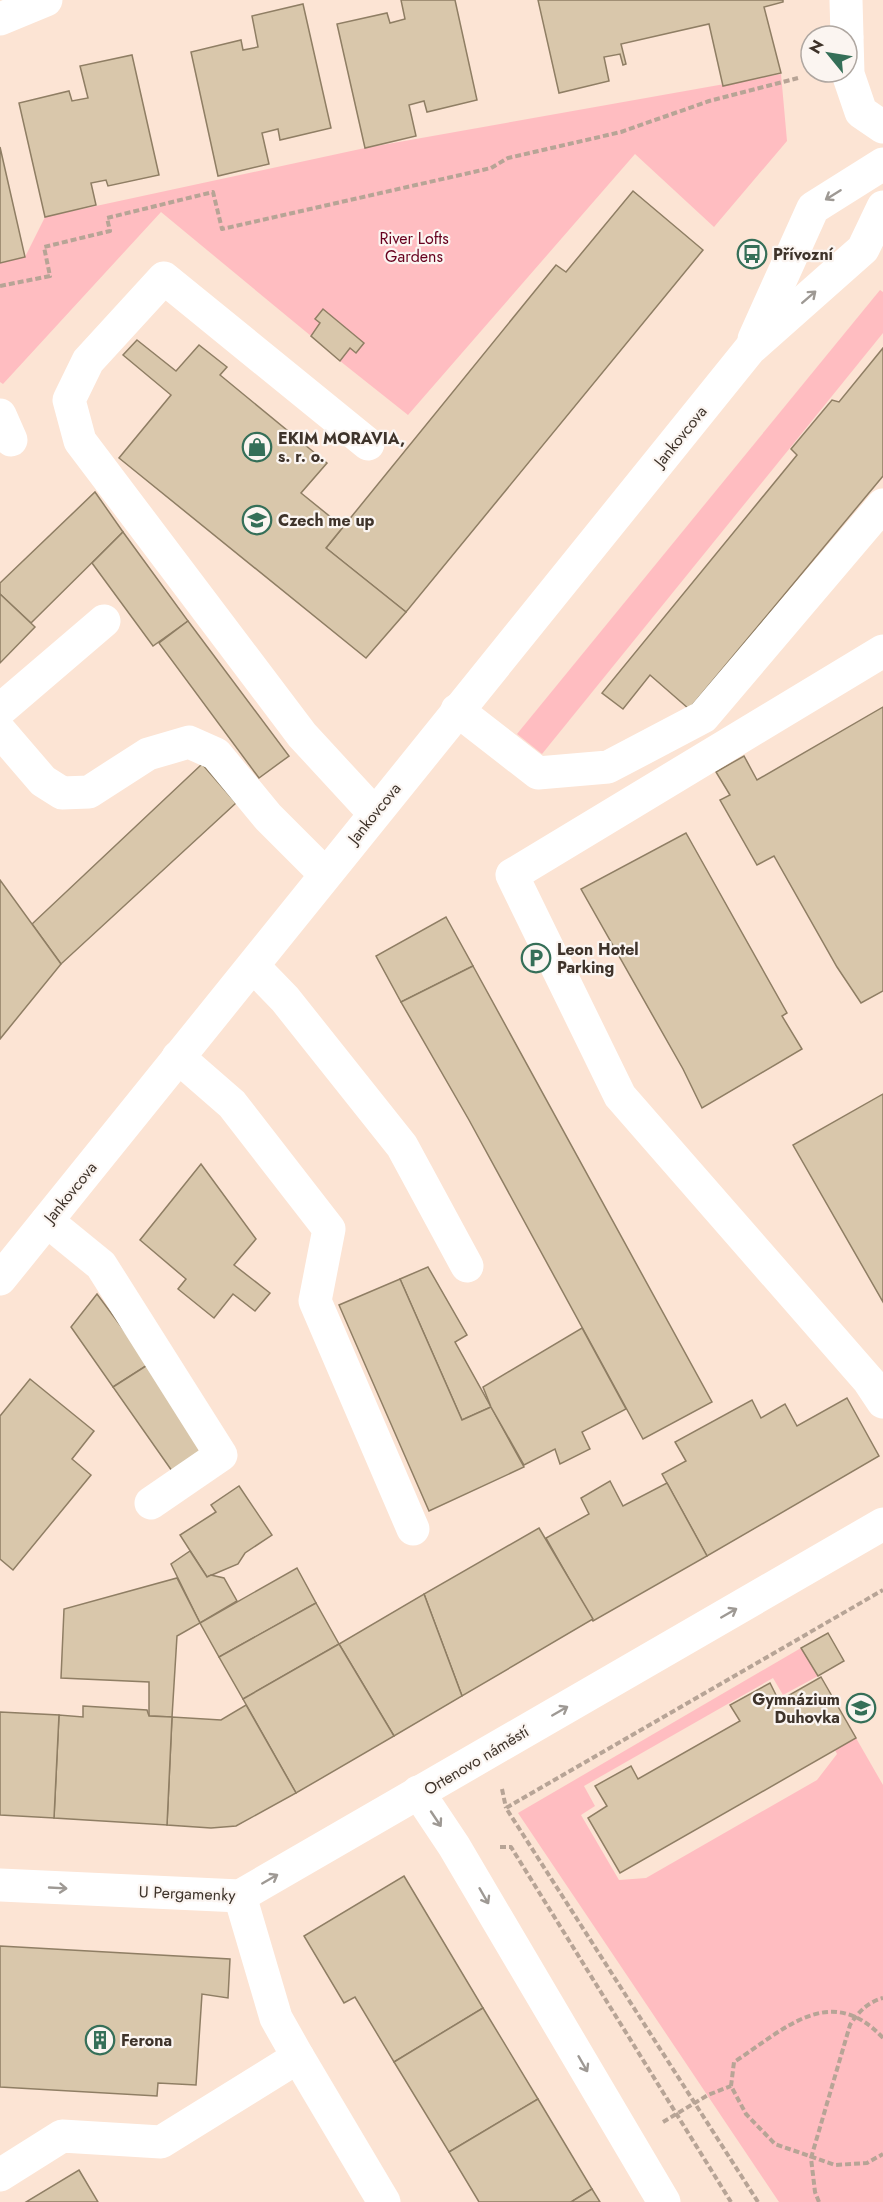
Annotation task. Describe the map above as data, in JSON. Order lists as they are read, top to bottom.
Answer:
{
  "streets": {
    "street": ["Jankovcova", "Ortenovo náměstí", "U Pergamenky"]
  },
  "crossings": [
    ["Ortenovo náměstí", "U Pergamenky"]
  ],
  "parks": ["River Lofts Gardens"],
  "places": {
    "bus stop": ["Přívozní"],
    "shop": ["EKIM MORAVIA, s. r. o."],
    "school or university": ["Czech me up", "Gymnázium Duhovka"],
    "parking": ["Leon Hotel Parking"],
    "building": ["Ferona"]
  },
  "north": "top left"
}
